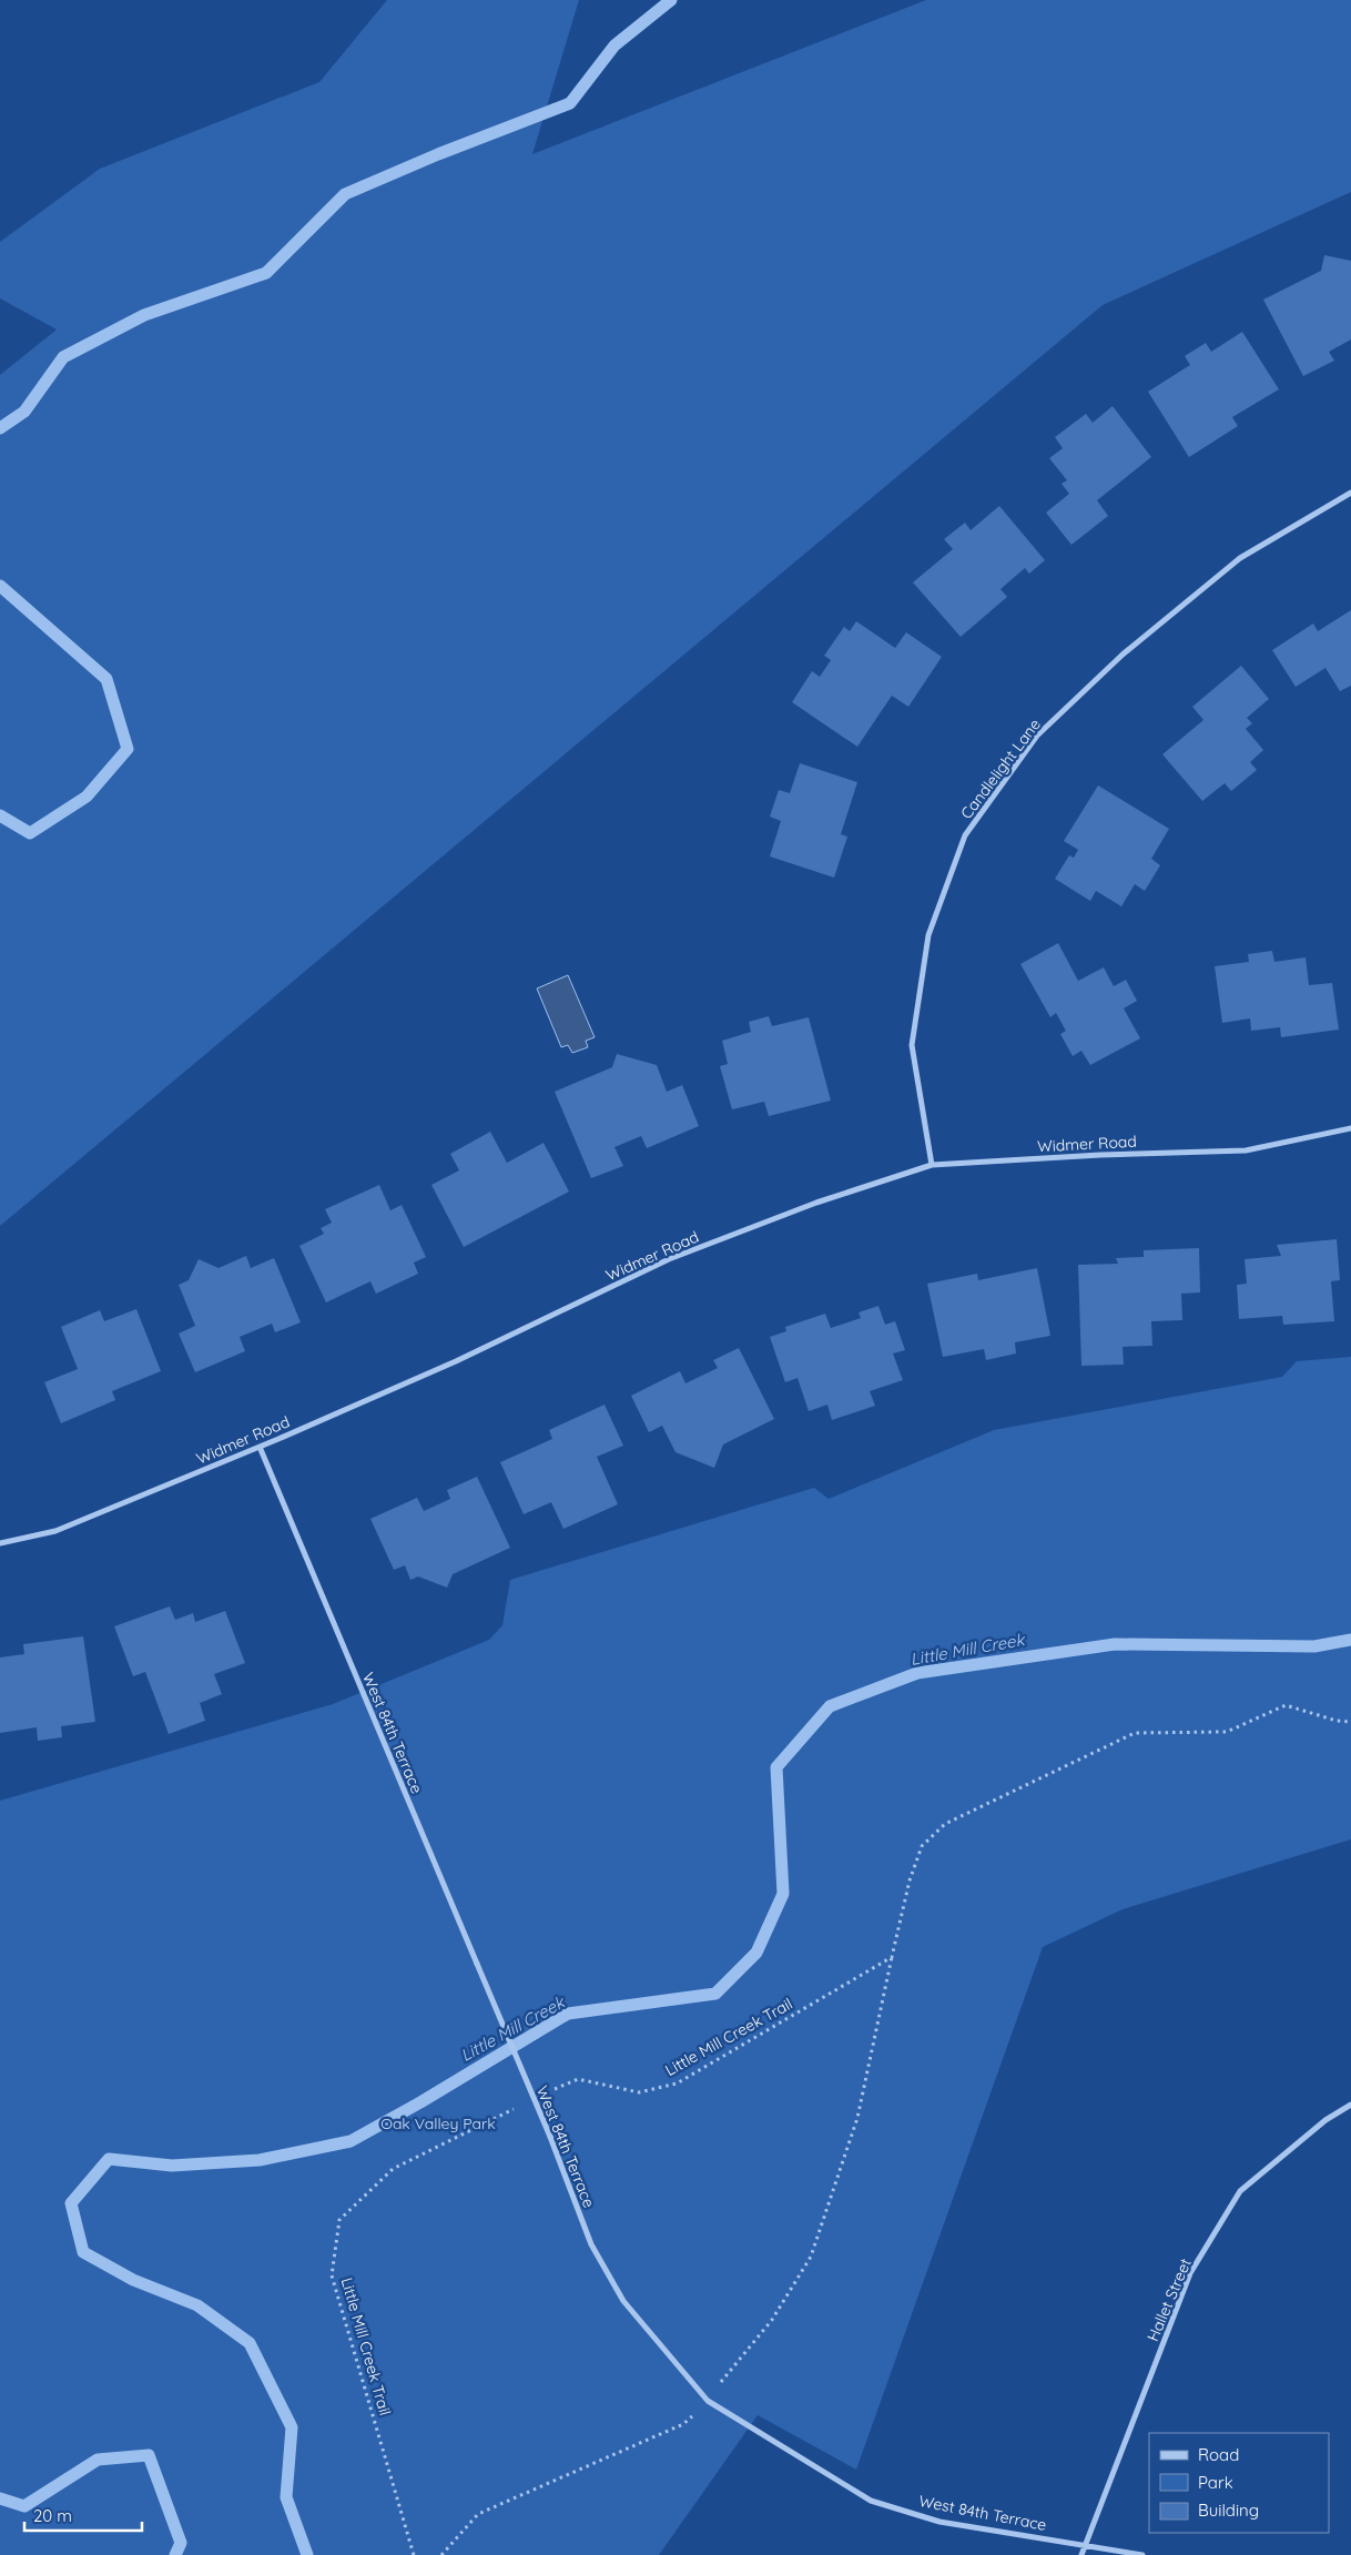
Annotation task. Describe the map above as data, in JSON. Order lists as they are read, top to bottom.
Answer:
{
  "streets": {
    "street": [
      "Candlelight Lane",
      "Widmer Road",
      "West 84th Terrace",
      "Hallet Street"
    ],
    "path": ["Little Mill Creek Trail"]
  },
  "crossings": [
    ["Candlelight Lane", "Widmer Road"],
    ["Widmer Road", "West 84th Terrace"],
    ["West 84th Terrace", "Hallet Street"]
  ],
  "water": ["Little Mill Creek"],
  "parks": ["Oak Valley Park"],
  "legend": ["Road", "Park", "Building"],
  "scale_bar": "20 m"
}
